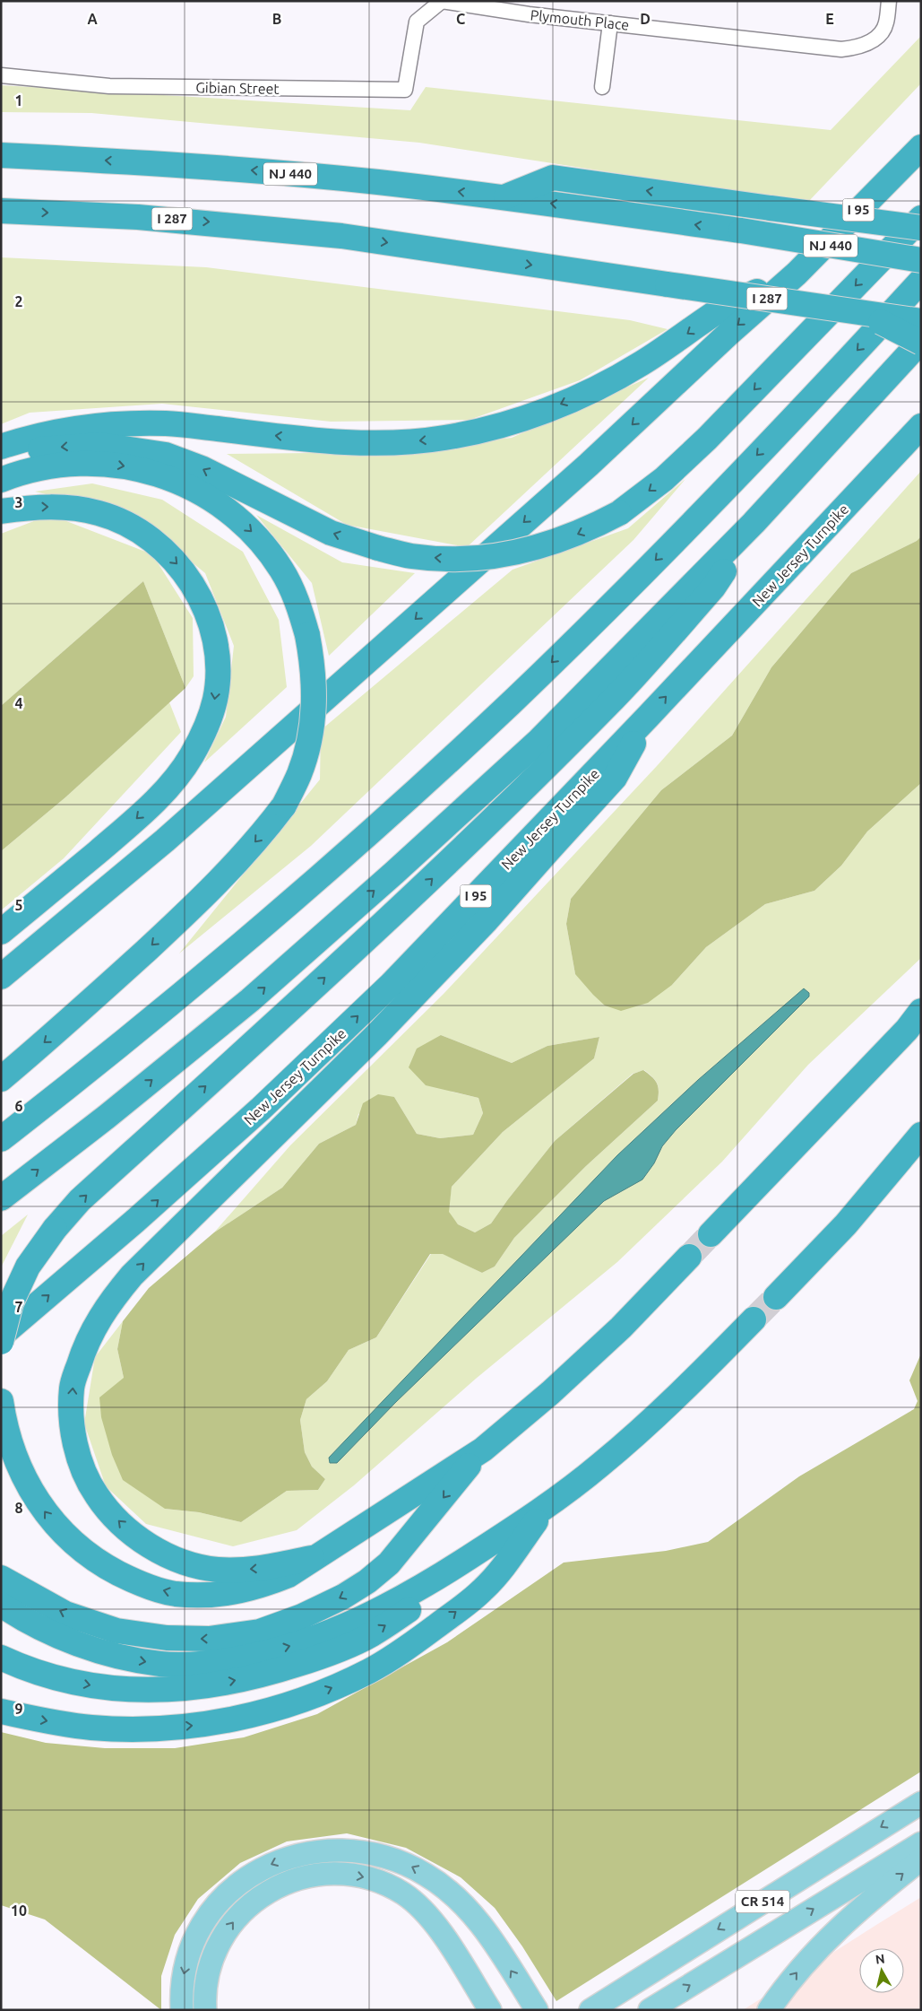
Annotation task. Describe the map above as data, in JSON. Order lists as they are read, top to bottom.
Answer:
{
  "streets": {
    "highway": [
      "NJ 440",
      "I 95",
      "I 287",
      "New Jersey Turnpike"
    ],
    "main road": ["CR 514"],
    "street": ["Plymouth Place", "Gibian Street"]
  },
  "crossings": [
    ["Plymouth Place", "Gibian Street"]
  ],
  "north": "top",
  "grid": {
    "columns": [
      "A",
      "B",
      "C",
      "D",
      "E"
    ],
    "rows": [
      "1",
      "2",
      "3",
      "4",
      "5",
      "6",
      "7",
      "8",
      "9",
      "10"
    ]
  }
}
